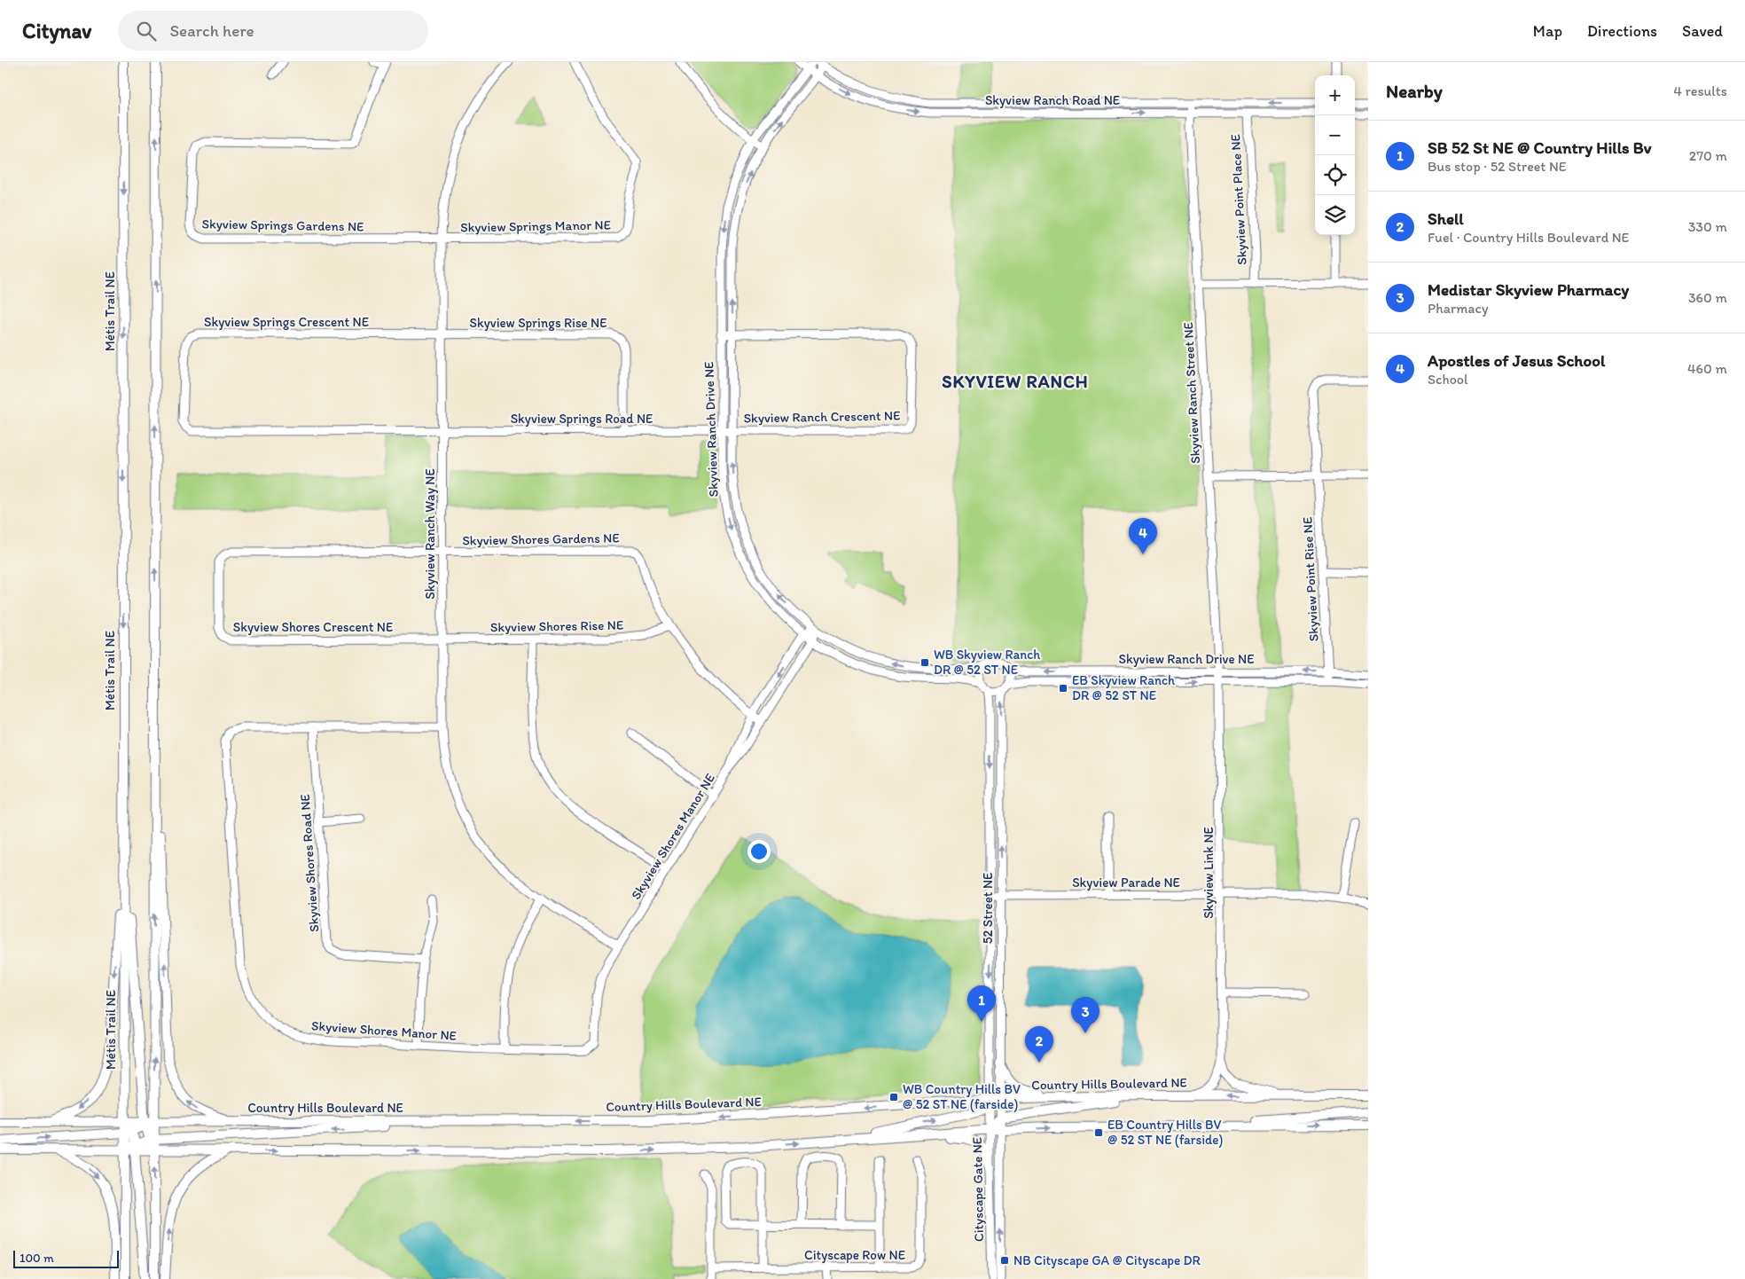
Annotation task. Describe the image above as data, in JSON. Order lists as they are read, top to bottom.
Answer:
{
  "streets": {
    "main road": ["Métis Trail NE", "Country Hills Boulevard NE"],
    "street": [
      "Skyview Ranch Road NE",
      "Skyview Point Place NE",
      "Skyview Springs Gardens NE",
      "Skyview Springs Manor NE",
      "Skyview Springs Crescent NE",
      "Skyview Springs Rise NE",
      "Skyview Ranch Street NE",
      "Skyview Ranch Crescent NE",
      "Skyview Springs Road NE",
      "Skyview Ranch Drive NE",
      "Skyview Ranch Way NE",
      "Skyview Shores Gardens NE",
      "Skyview Point Rise NE",
      "Skyview Shores Rise NE",
      "Skyview Shores Crescent NE",
      "Skyview Shores Manor NE",
      "Skyview Shores Road NE",
      "Skyview Link NE",
      "Skyview Parade NE",
      "52 Street NE",
      "Cityscape Gate NE",
      "Cityscape Row NE"
    ]
  },
  "crossings": [
    ["Skyview Ranch Road NE", "Skyview Point Place NE"],
    ["Skyview Ranch Road NE", "Skyview Ranch Street NE"],
    ["Skyview Ranch Road NE", "Skyview Ranch Drive NE"],
    ["Skyview Springs Gardens NE", "Skyview Springs Manor NE"],
    ["Skyview Springs Gardens NE", "Skyview Ranch Way NE"],
    ["Skyview Springs Manor NE", "Skyview Ranch Way NE"],
    ["Métis Trail NE", "Country Hills Boulevard NE"],
    ["Skyview Springs Crescent NE", "Skyview Springs Rise NE"],
    ["Skyview Springs Crescent NE", "Skyview Springs Road NE"],
    ["Skyview Springs Crescent NE", "Skyview Ranch Way NE"],
    ["Skyview Springs Rise NE", "Skyview Springs Road NE"],
    ["Skyview Springs Rise NE", "Skyview Ranch Way NE"],
    ["Skyview Ranch Street NE", "Skyview Ranch Drive NE"],
    ["Skyview Ranch Street NE", "Skyview Link NE"],
    ["Skyview Ranch Crescent NE", "Skyview Springs Road NE"],
    ["Skyview Ranch Crescent NE", "Skyview Ranch Drive NE"],
    ["Skyview Springs Road NE", "Skyview Ranch Drive NE"],
    ["Skyview Springs Road NE", "Skyview Ranch Way NE"],
    ["Skyview Ranch Drive NE", "Skyview Point Rise NE"],
    ["Skyview Ranch Drive NE", "Skyview Shores Manor NE"],
    ["Skyview Ranch Drive NE", "Skyview Link NE"],
    ["Skyview Ranch Drive NE", "52 Street NE"],
    ["Skyview Ranch Way NE", "Skyview Shores Gardens NE"],
    ["Skyview Ranch Way NE", "Skyview Shores Rise NE"],
    ["Skyview Ranch Way NE", "Skyview Shores Crescent NE"],
    ["Skyview Ranch Way NE", "Skyview Shores Manor NE"],
    ["Skyview Shores Gardens NE", "Skyview Shores Rise NE"],
    ["Skyview Shores Gardens NE", "Skyview Shores Crescent NE"],
    ["Skyview Shores Gardens NE", "Skyview Shores Manor NE"],
    ["Skyview Shores Rise NE", "Skyview Shores Crescent NE"],
    ["Skyview Shores Manor NE", "Skyview Shores Road NE"],
    ["Skyview Link NE", "Skyview Parade NE"],
    ["Skyview Link NE", "Country Hills Boulevard NE"],
    ["Skyview Parade NE", "52 Street NE"],
    ["52 Street NE", "Country Hills Boulevard NE"],
    ["52 Street NE", "Cityscape Gate NE"],
    ["Country Hills Boulevard NE", "Cityscape Gate NE"]
  ],
  "districts": ["SKYVIEW RANCH"],
  "places": {
    "transit": [
      "WB Skyview Ranch DR @ 52 ST NE",
      "EB Skyview Ranch DR @ 52 ST NE",
      "WB Country Hills BV @ 52 ST NE (farside)",
      "EB Country Hills BV @ 52 ST NE (farside)",
      "NB Cityscape GA @ Cityscape DR"
    ]
  },
  "scale_bar": "100 m",
  "page": {
    "header": "Citynav",
    "search": "Search here",
    "nav": ["Map", "Directions", "Saved"],
    "heading": ["Nearby", "4 results"],
    "map_buttons": ["+", "−"],
    "list": [
      {
        "mark": "1",
        "name": "SB 52 St NE @ Country Hills Bv",
        "note": "Bus stop · 52 Street NE",
        "value": "270 m"
      },
      {
        "mark": "2",
        "name": "Shell",
        "note": "Fuel · Country Hills Boulevard NE",
        "value": "330 m"
      },
      {
        "mark": "3",
        "name": "Medistar Skyview Pharmacy",
        "note": "Pharmacy",
        "value": "360 m"
      },
      {
        "mark": "4",
        "name": "Apostles of Jesus School",
        "note": "School",
        "value": "460 m"
      }
    ],
    "pins": [
      "4",
      "1",
      "3",
      "2"
    ],
    "scale": "100 m"
  }
}
